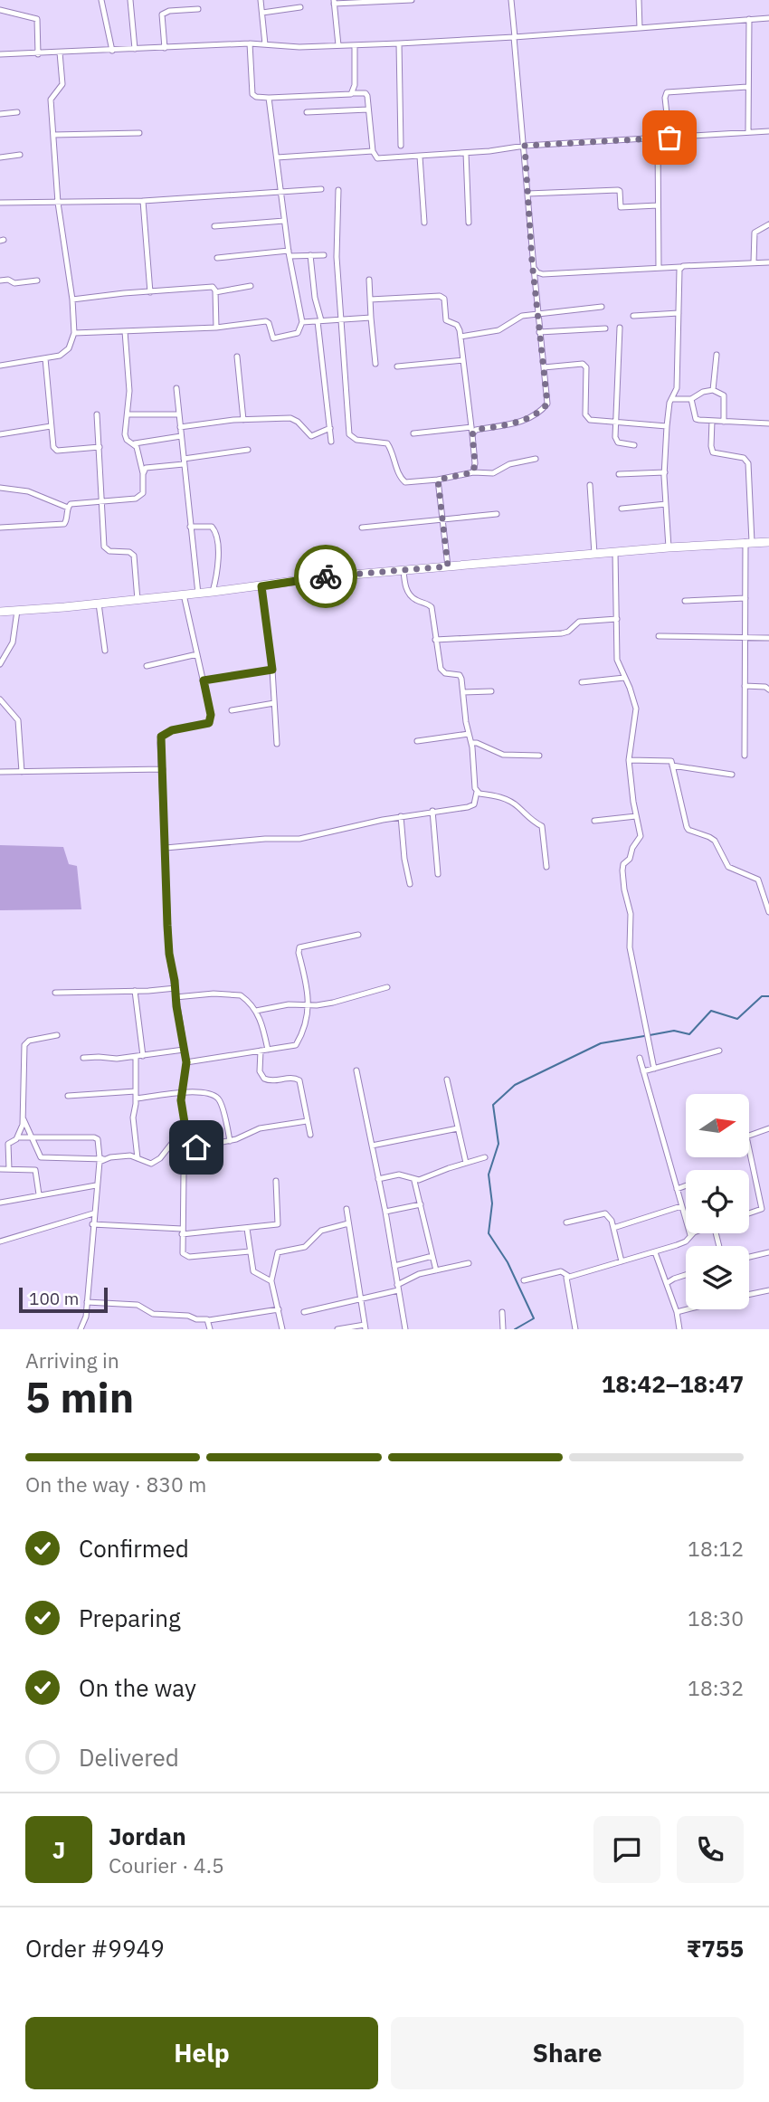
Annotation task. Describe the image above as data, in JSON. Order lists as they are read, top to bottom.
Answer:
{
  "scale_bar": "100 m",
  "north": "right",
  "page": {
    "scale": "100 m",
    "heading": ["5 min", "Arriving in", "18:42–18:47"],
    "panel": [
      "Jordan",
      "Courier · 4.5",
      "Order #9949",
      "₹755"
    ],
    "bar": "On the way · 830 m",
    "list": [
      ["Confirmed", "18:12"],
      ["Preparing", "18:30"],
      ["On the way", "18:32"],
      "Delivered"
    ],
    "round": "J",
    "buttons": ["Help", "Share"]
  }
}
